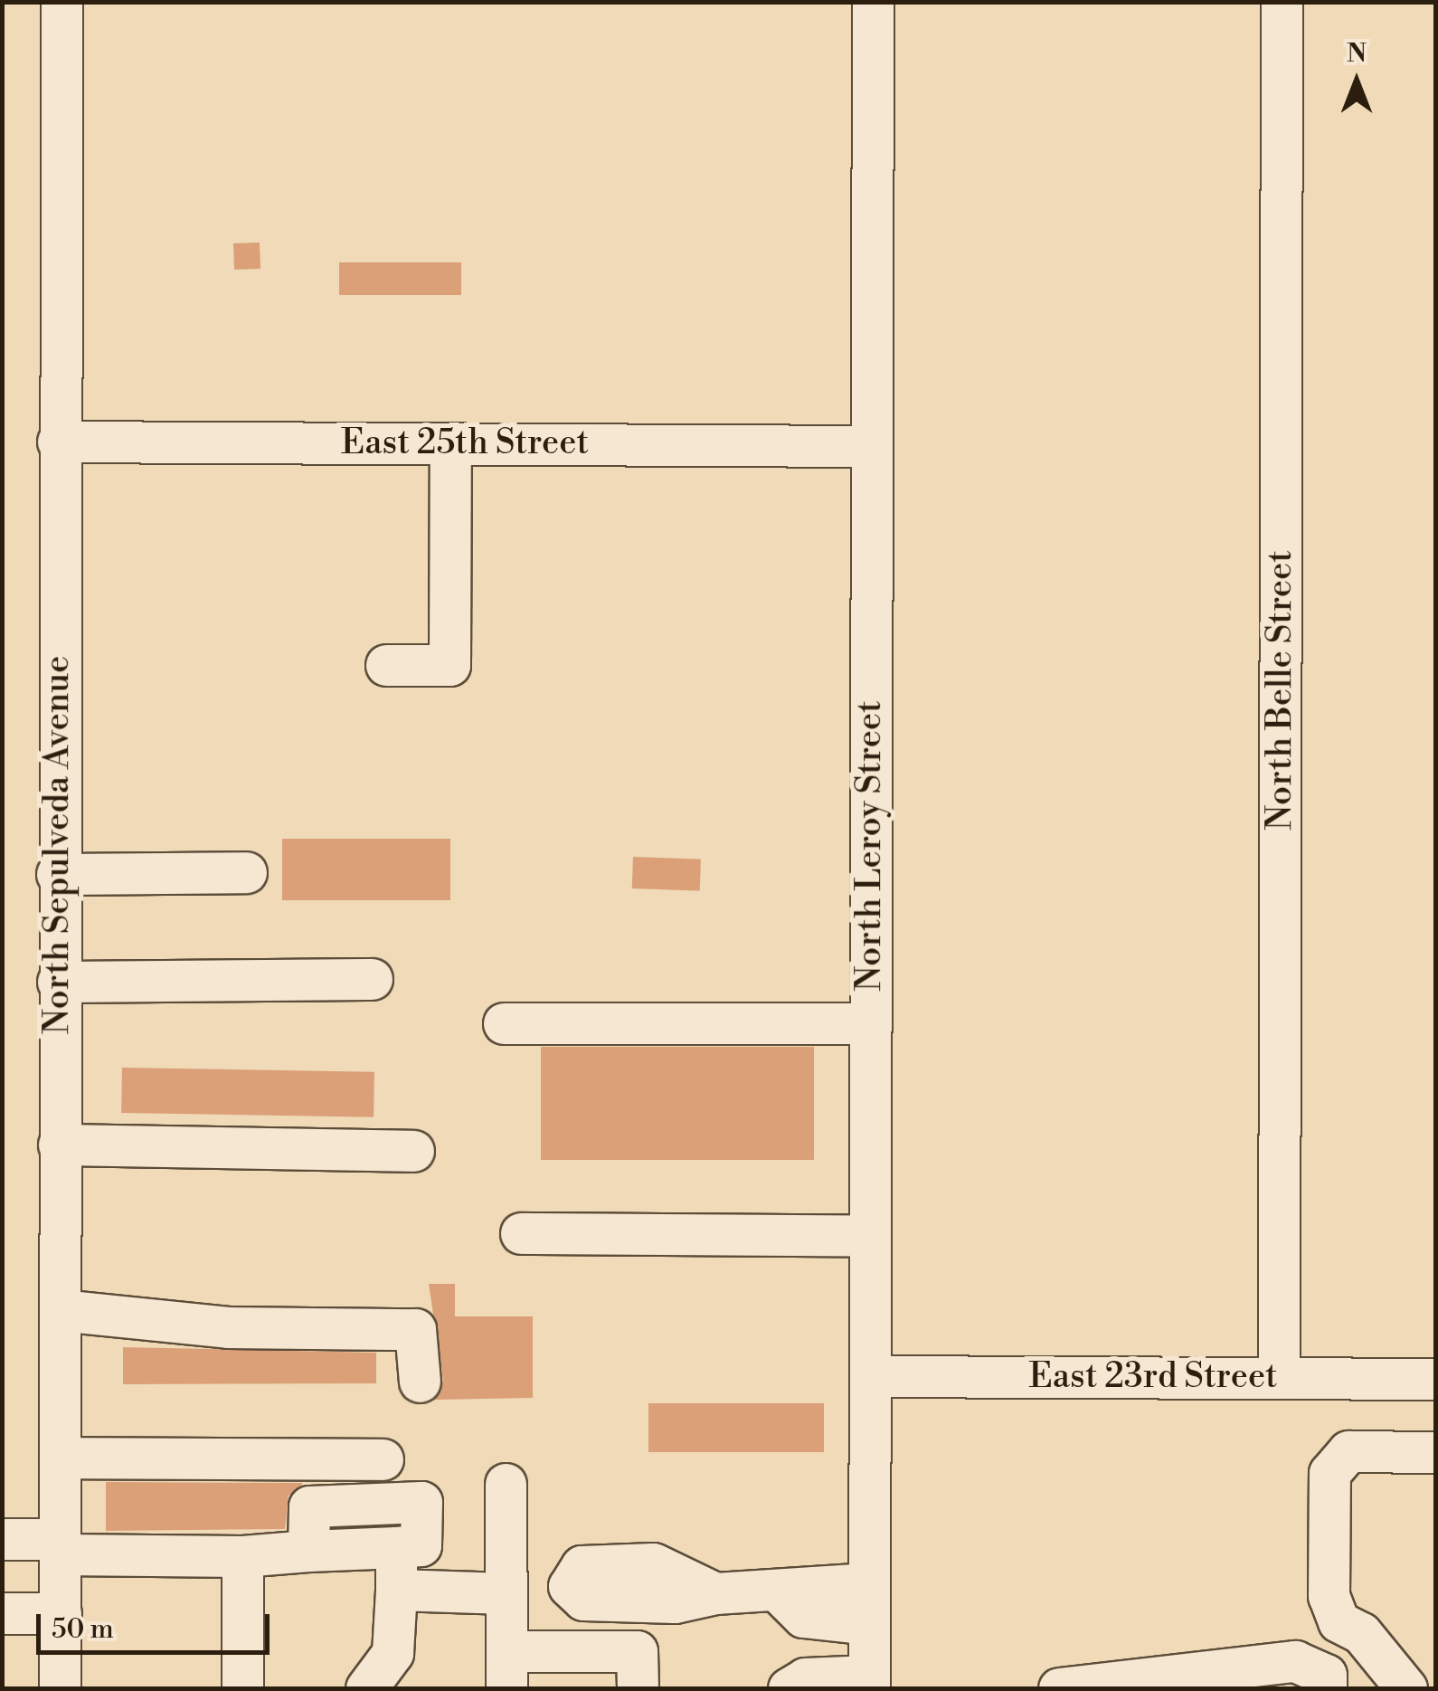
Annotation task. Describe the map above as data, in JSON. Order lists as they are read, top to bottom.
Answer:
{
  "streets": {
    "street": [
      "East 25th Street",
      "North Belle Street",
      "North Sepulveda Avenue",
      "North Leroy Street",
      "East 23rd Street"
    ]
  },
  "crossings": [
    ["East 25th Street", "North Sepulveda Avenue"],
    ["East 25th Street", "North Leroy Street"],
    ["North Belle Street", "East 23rd Street"],
    ["North Leroy Street", "East 23rd Street"]
  ],
  "scale_bar": "50 m",
  "north": "top"
}
